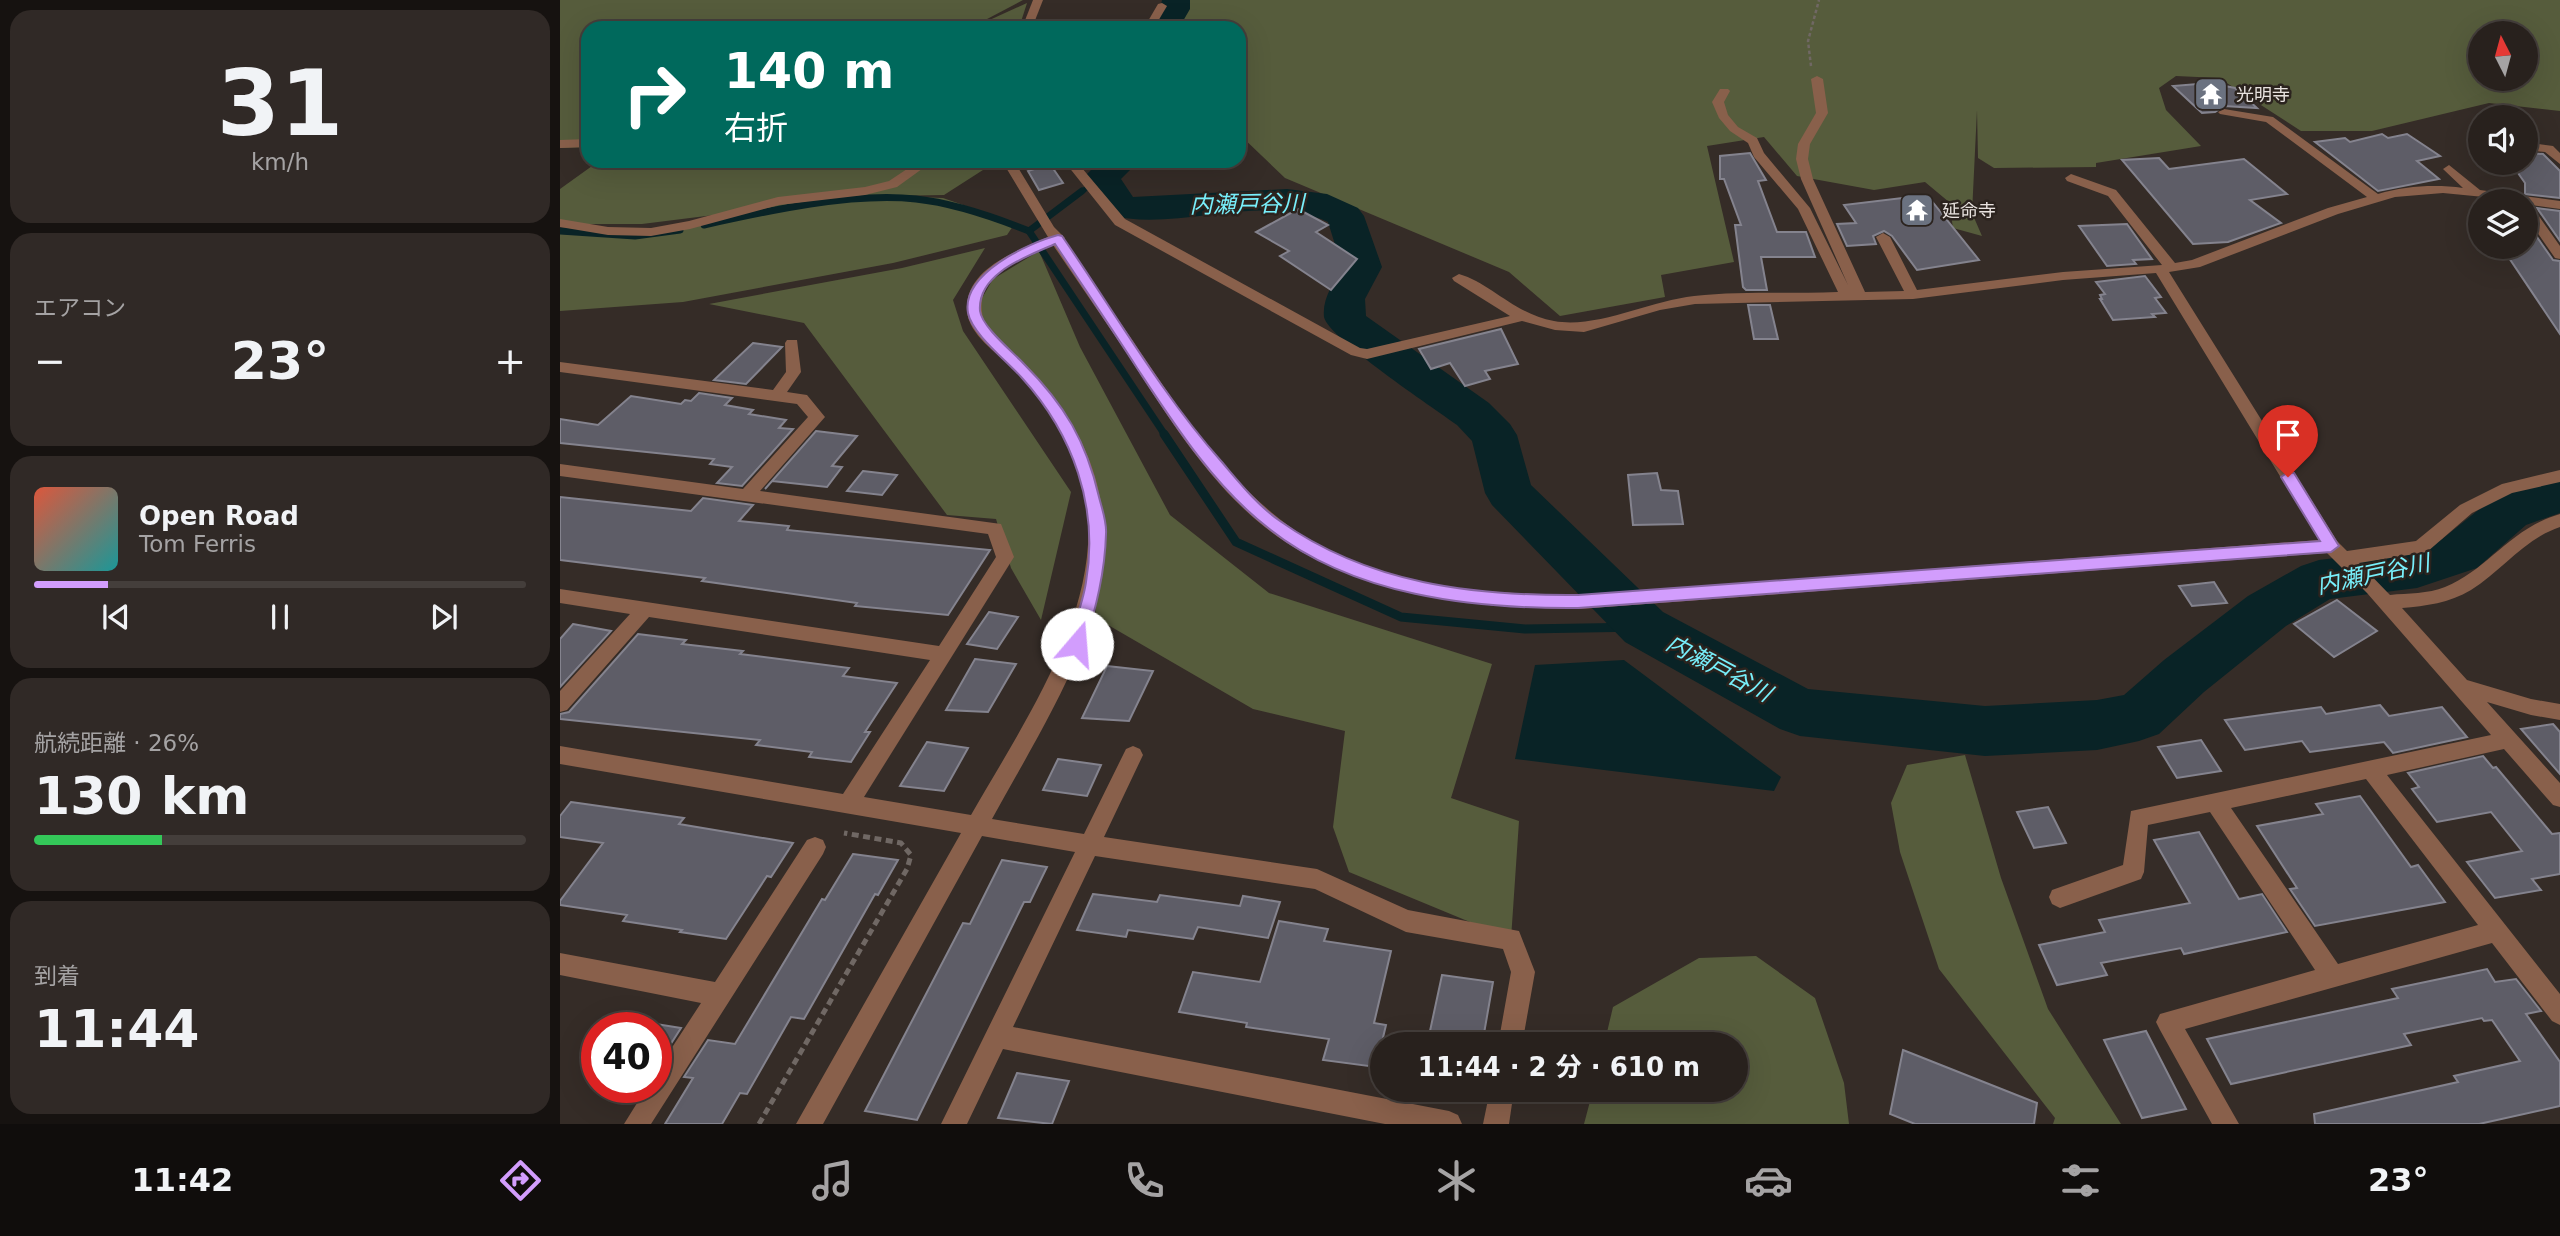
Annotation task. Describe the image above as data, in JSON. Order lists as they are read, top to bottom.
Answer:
{
  "water": ["内瀬戸谷川"],
  "places": {
    "temple": ["光明寺", "延命寺"]
  },
  "north": "top",
  "page": {
    "tile": [
      ["31", "km/h"],
      "エアコン",
      ["航続距離 · 26%", "130 km"],
      ["到着", "11:44"]
    ],
    "turn": ["140 m", "右折"],
    "heat": ["−", "23°", "+"],
    "song": ["Open Road", "Tom Ferris"],
    "limit": "40",
    "trip": "11:44 · 2 分 · 610 m",
    "tabs": ["11:42", "23°"]
  }
}
